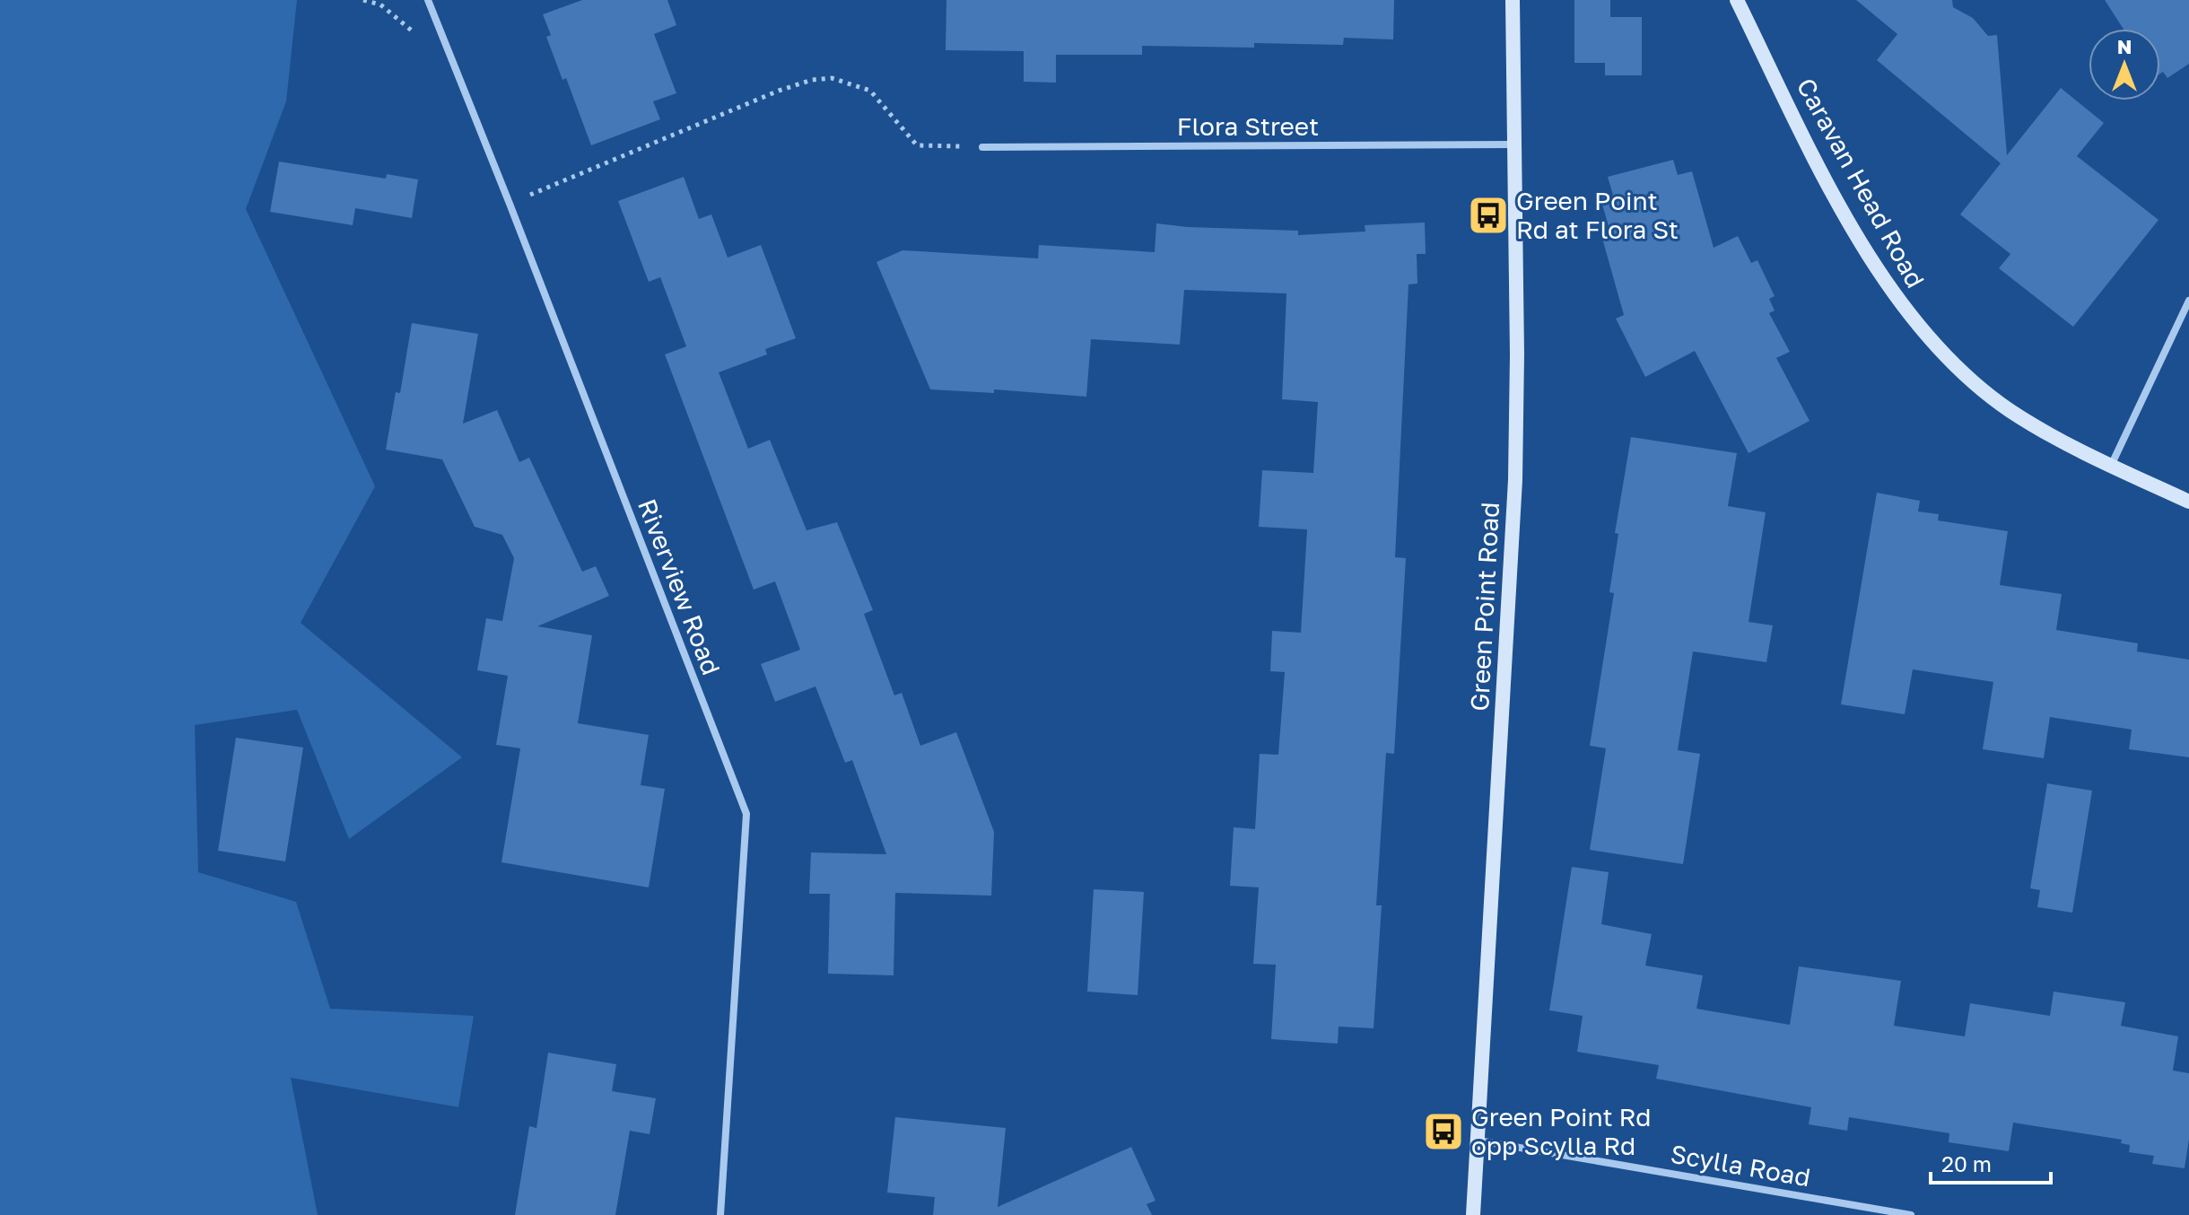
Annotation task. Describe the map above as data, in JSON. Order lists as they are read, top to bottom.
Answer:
{
  "streets": {
    "street": [
      "Flora Street",
      "Caravan Head Road",
      "Riverview Road",
      "Green Point Road",
      "Scylla Road"
    ]
  },
  "crossings": [
    ["Flora Street", "Green Point Road"],
    ["Green Point Road", "Scylla Road"]
  ],
  "places": {
    "bus stop": ["Green Point Rd at Flora St", "Green Point Rd opp Scylla Rd"]
  },
  "scale_bar": "20 m",
  "north": "top"
}
